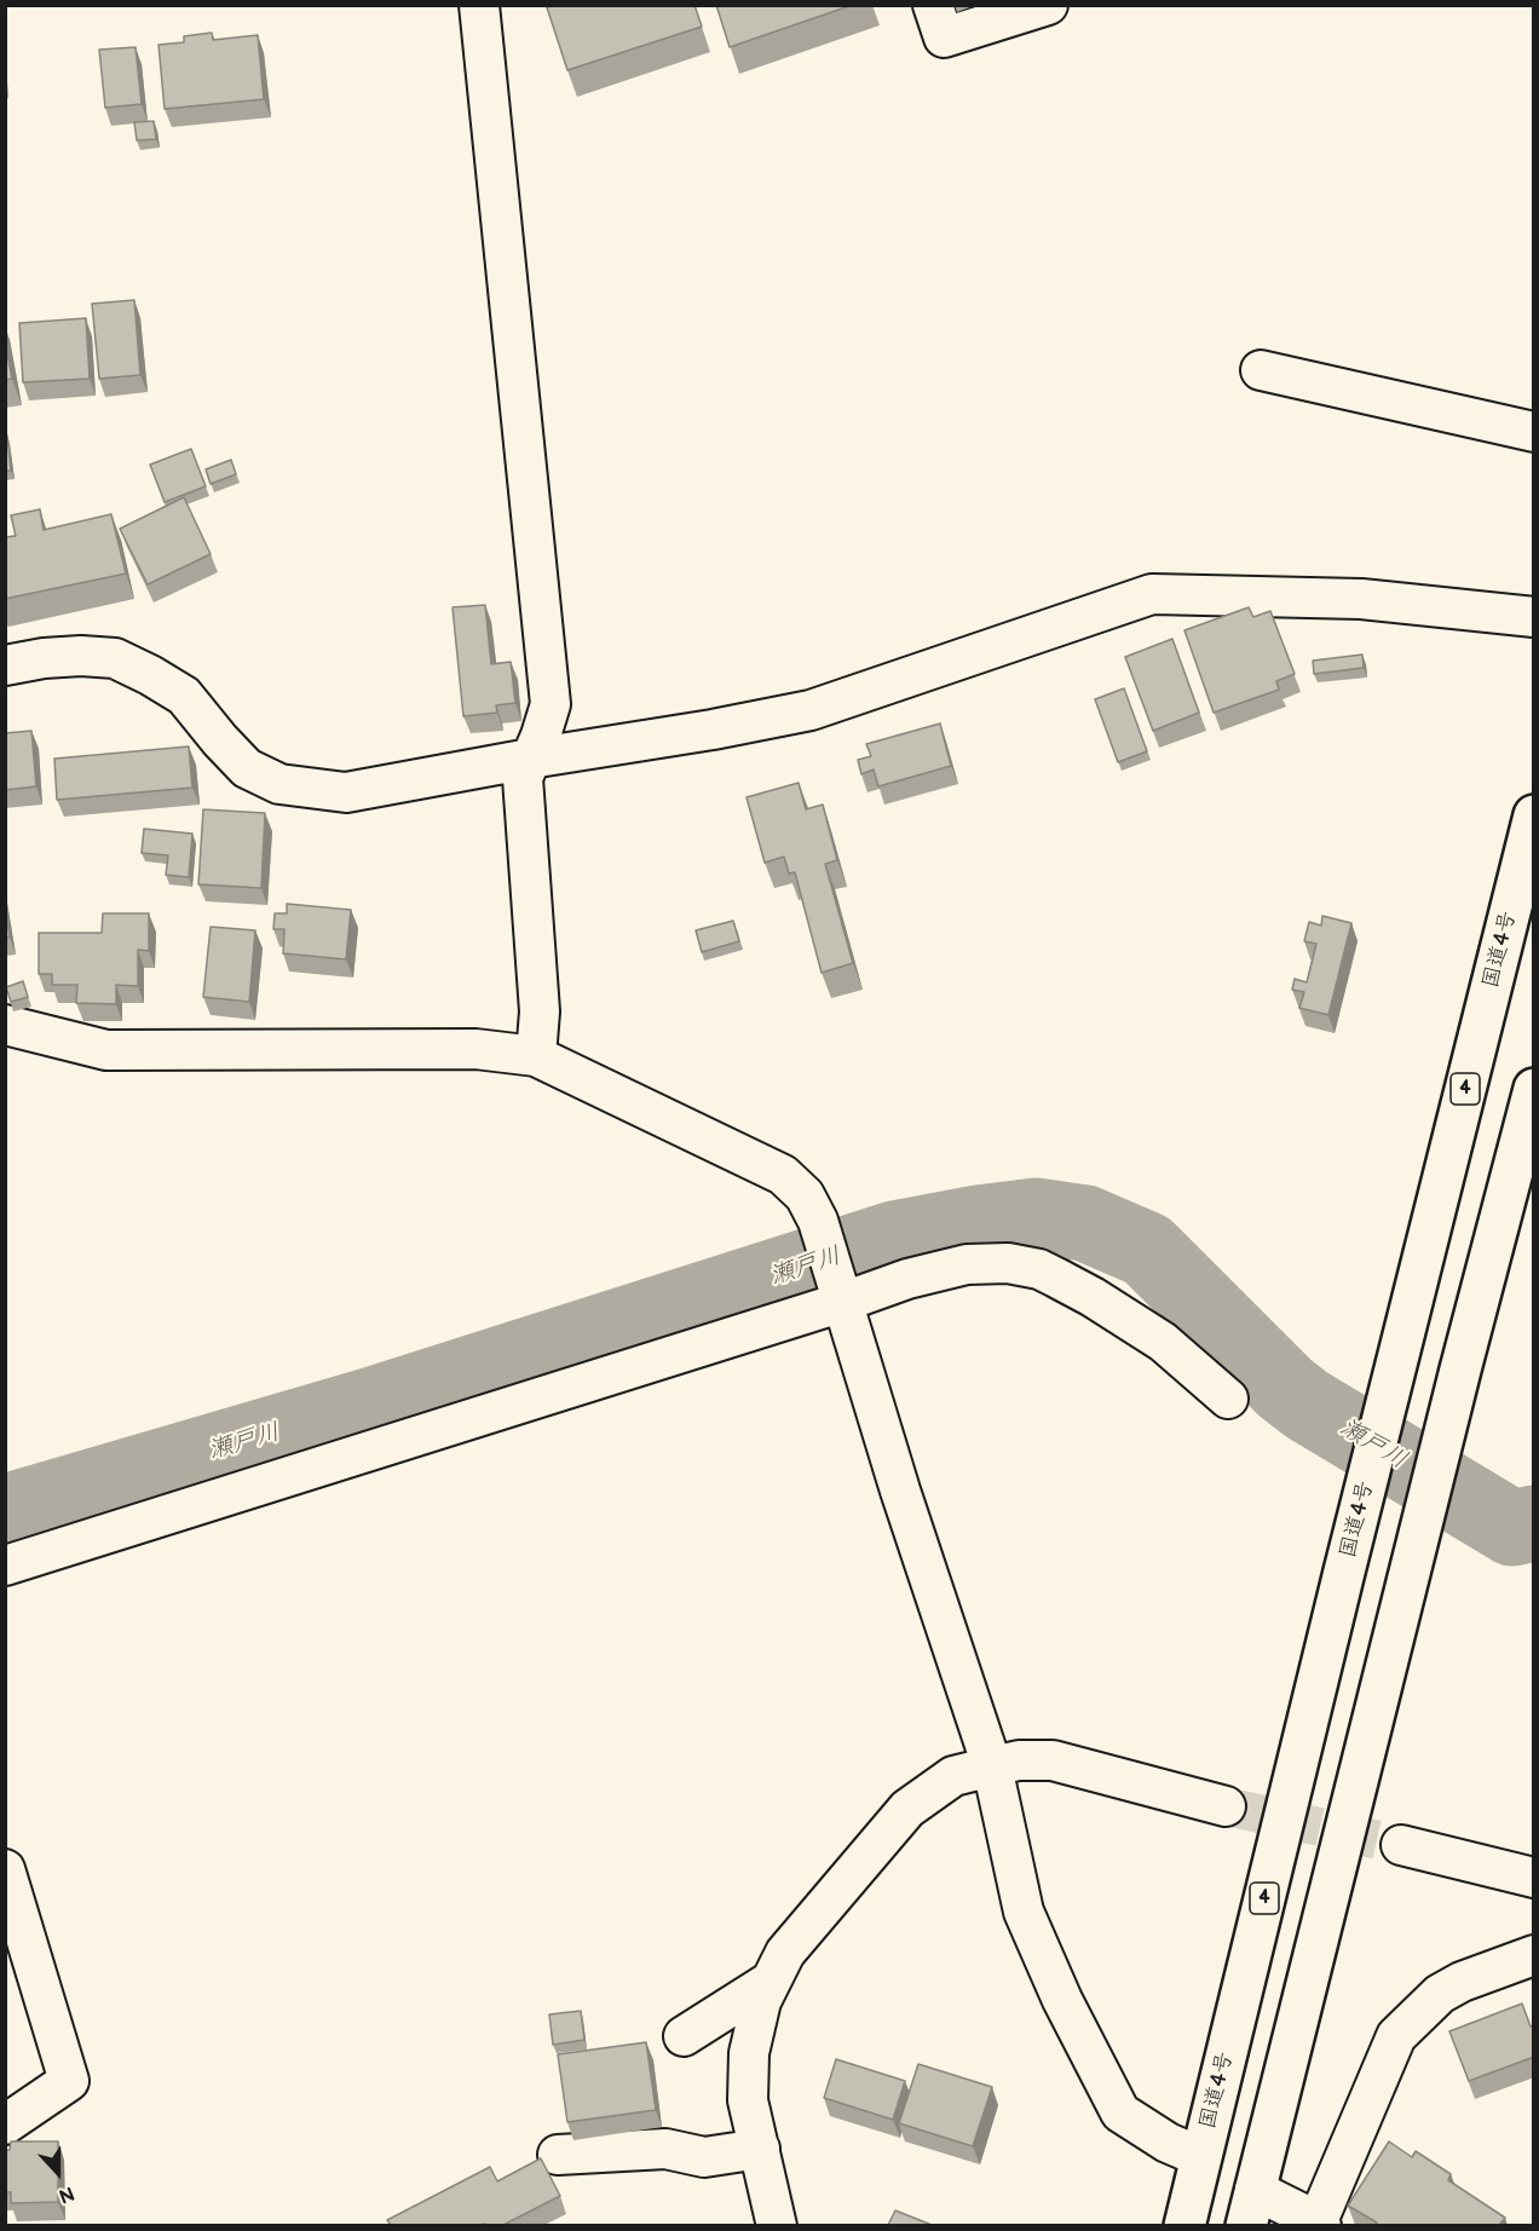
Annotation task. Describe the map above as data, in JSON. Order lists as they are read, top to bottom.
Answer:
{
  "streets": {
    "highway": ["国道4号", "4"]
  },
  "water": ["瀬戸川"],
  "north": "bottom"
}
